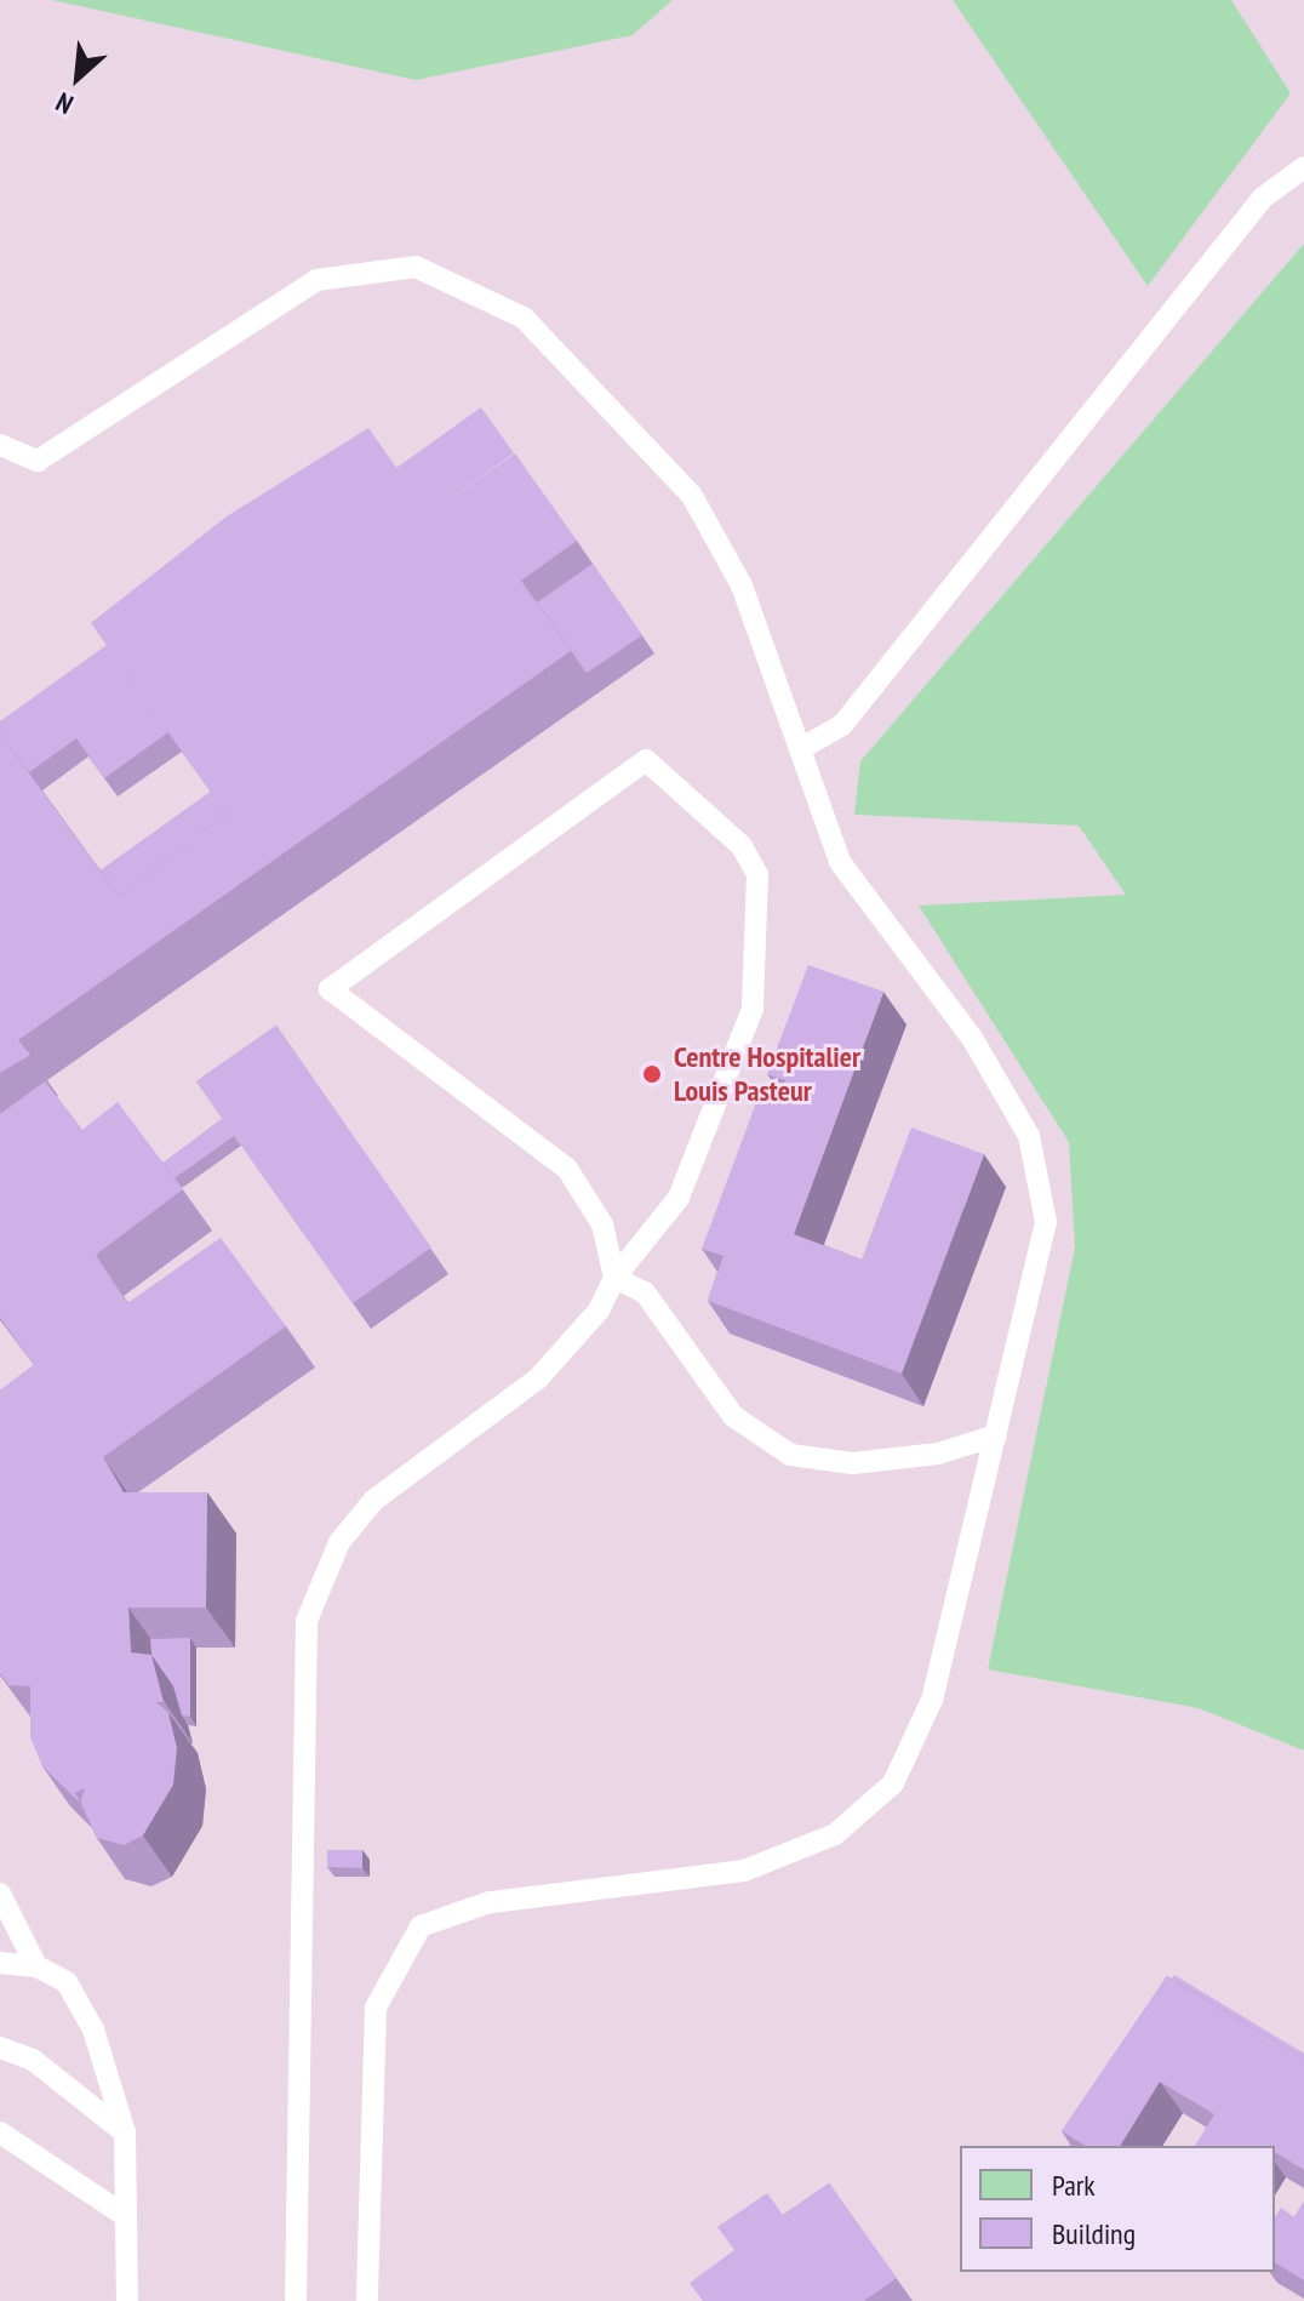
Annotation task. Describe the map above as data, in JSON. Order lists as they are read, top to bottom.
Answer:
{
  "places": ["Centre Hospitalier Louis Pasteur"],
  "legend": ["Park", "Building"],
  "north": "bottom left"
}
